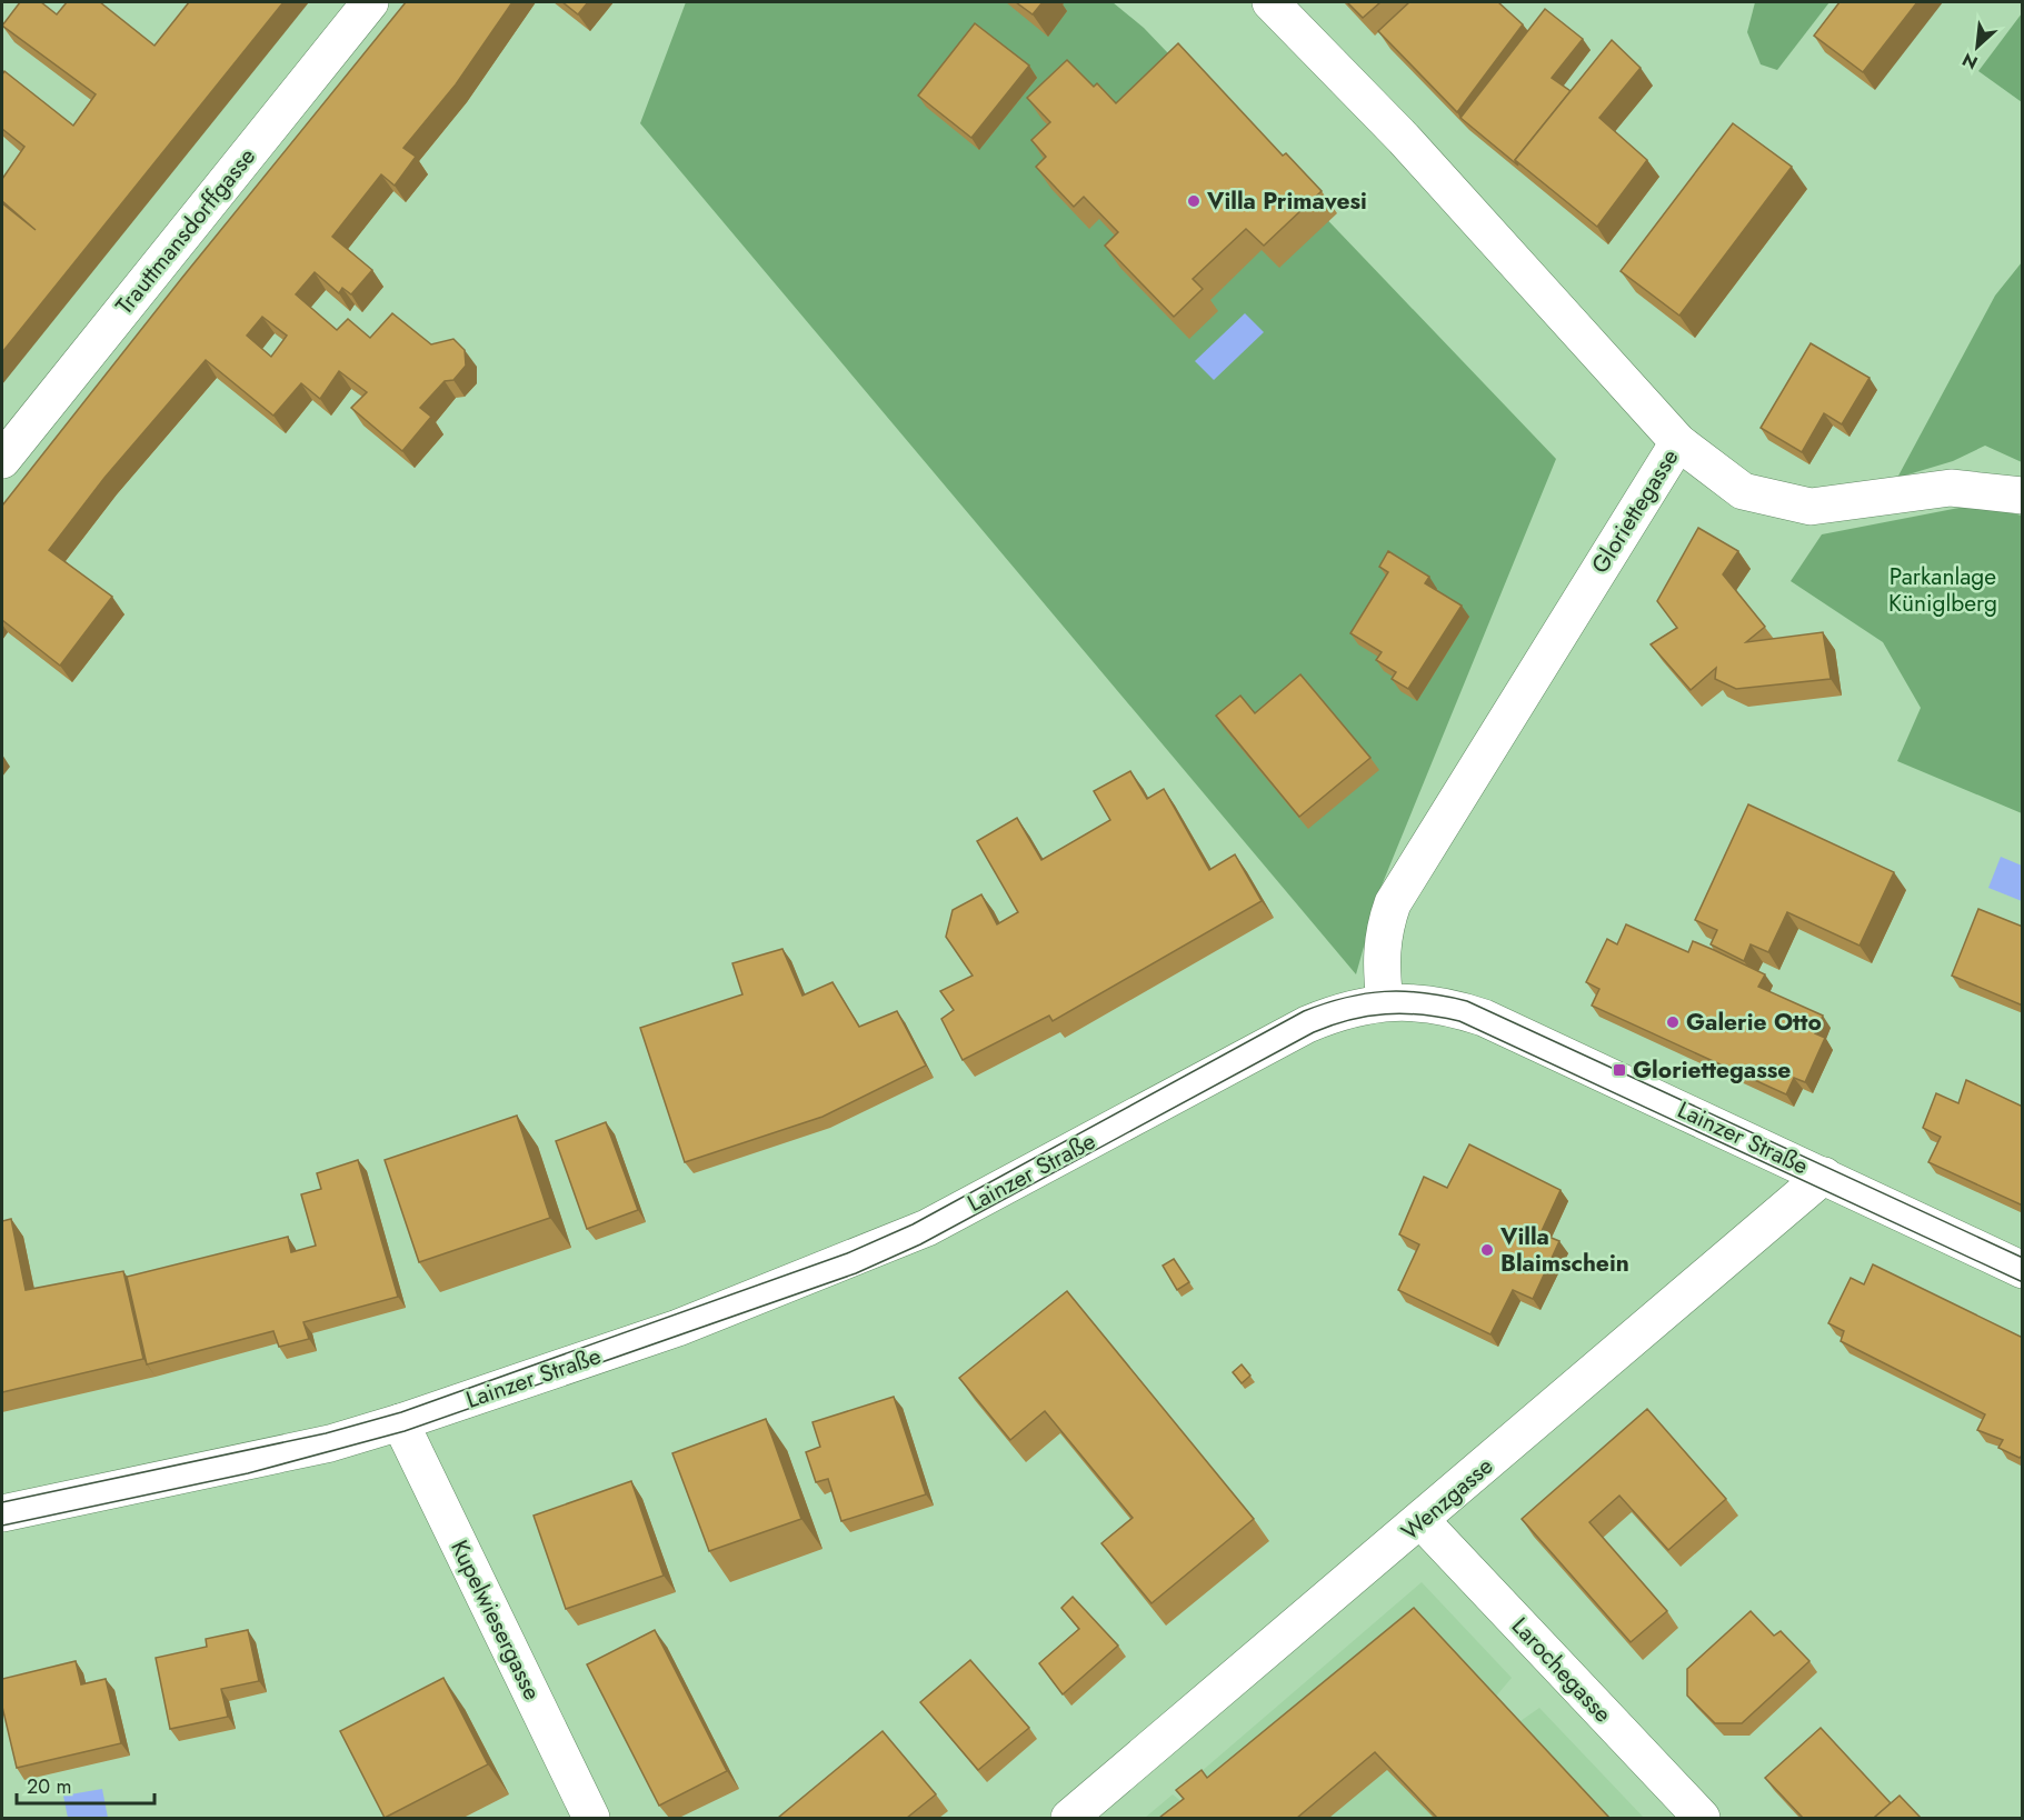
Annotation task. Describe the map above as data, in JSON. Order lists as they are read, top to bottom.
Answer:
{
  "streets": {
    "street": [
      "Trauttmansdorffgasse",
      "Gloriettegasse",
      "Lainzer Straße",
      "Wenzgasse",
      "Kupelwiesergasse",
      "Larochegasse"
    ]
  },
  "crossings": [
    ["Gloriettegasse", "Lainzer Straße"],
    ["Lainzer Straße", "Wenzgasse"],
    ["Lainzer Straße", "Kupelwiesergasse"],
    ["Wenzgasse", "Larochegasse"]
  ],
  "parks": ["Parkanlage Küniglberg"],
  "places": {
    "other": ["Villa Primavesi", "Galerie Otto", "Villa Blaimschein"],
    "transit": ["Gloriettegasse"]
  },
  "scale_bar": "20 m",
  "north": "bottom left"
}
